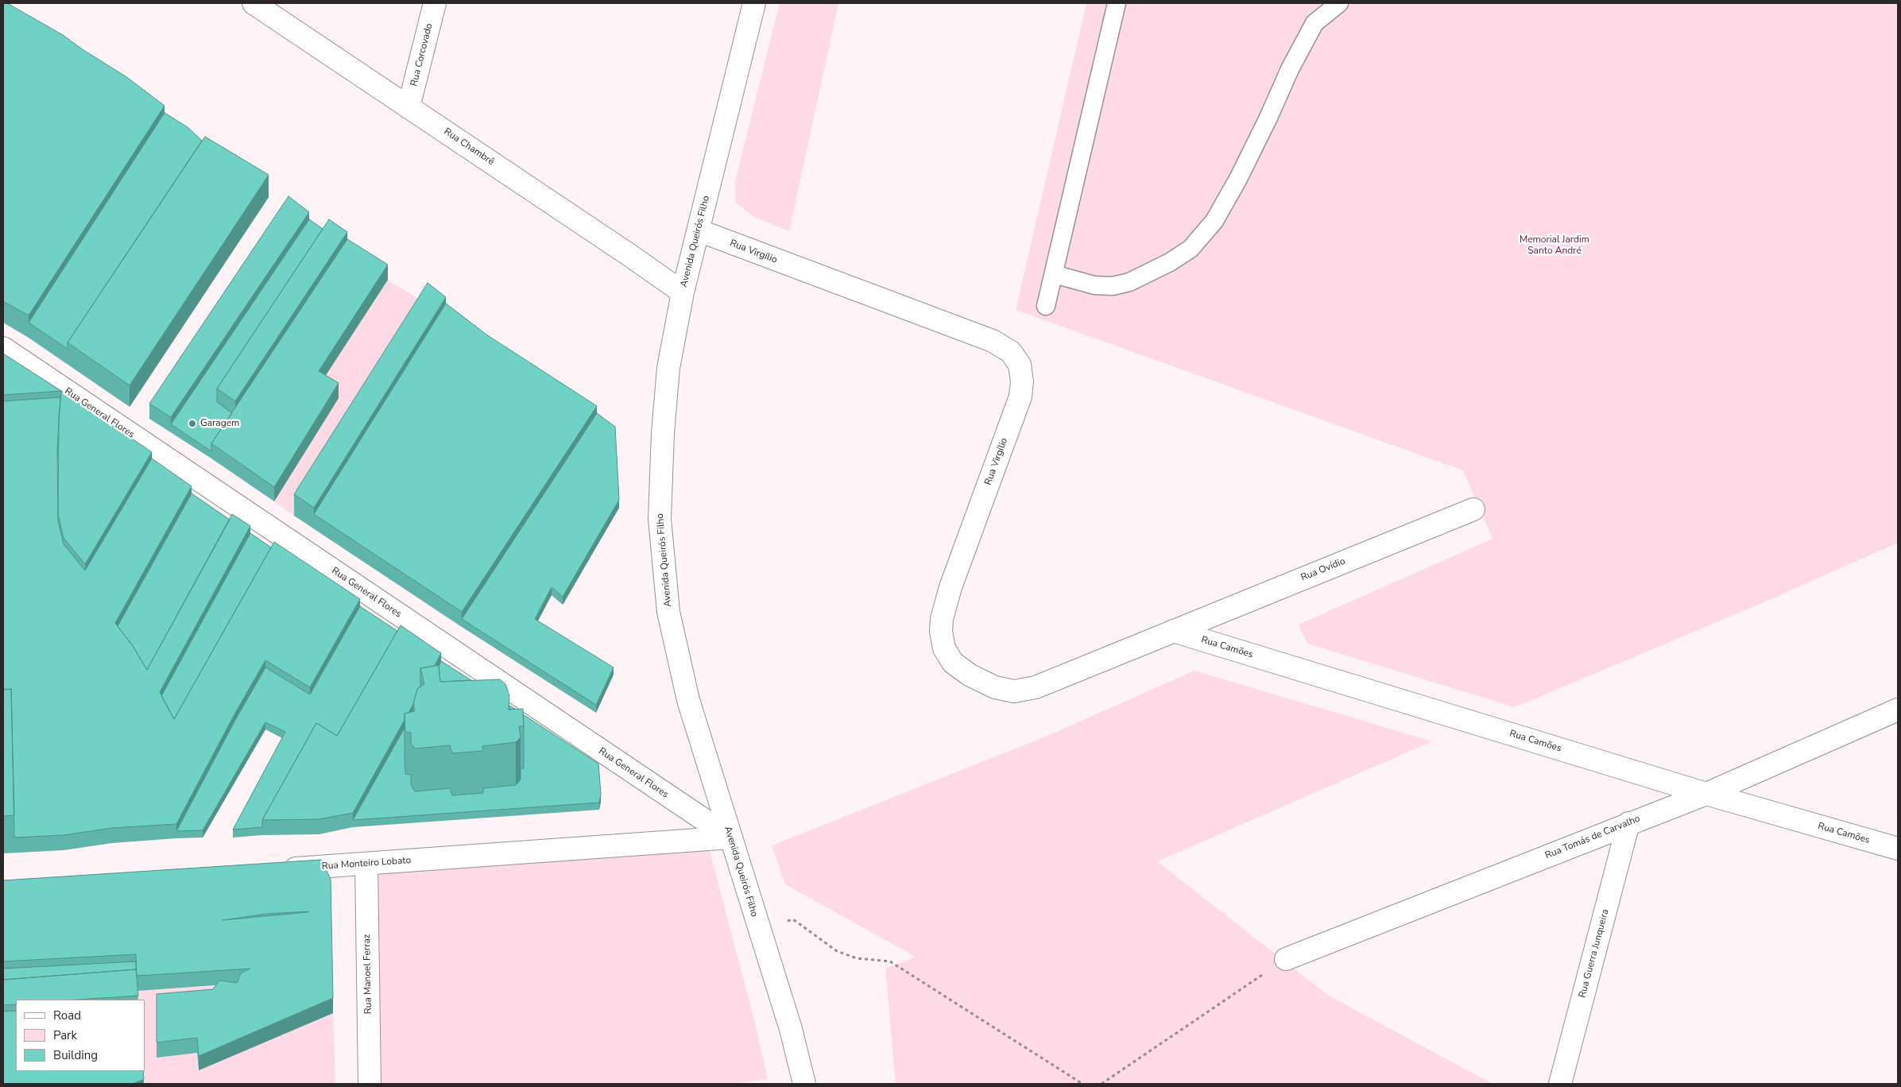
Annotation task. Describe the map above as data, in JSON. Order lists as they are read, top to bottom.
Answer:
{
  "streets": {
    "street": [
      "Rua Corcovado",
      "Rua Chambrê",
      "Avenida Queirós Filho",
      "Rua Virgílio",
      "Rua General Flores",
      "Rua Ovídio",
      "Rua Camões",
      "Rua Tomás de Carvalho",
      "Rua Monteiro Lobato",
      "Rua Guerra Junqueira",
      "Rua Manoel Ferraz"
    ]
  },
  "crossings": [
    ["Rua Corcovado", "Rua Chambrê"],
    ["Rua Chambrê", "Avenida Queirós Filho"],
    ["Avenida Queirós Filho", "Rua Virgílio"],
    ["Avenida Queirós Filho", "Rua General Flores"],
    ["Avenida Queirós Filho", "Rua Monteiro Lobato"],
    ["Rua Virgílio", "Rua Ovídio"],
    ["Rua Virgílio", "Rua Camões"],
    ["Rua General Flores", "Rua Monteiro Lobato"],
    ["Rua Ovídio", "Rua Camões"],
    ["Rua Camões", "Rua Tomás de Carvalho"],
    ["Rua Tomás de Carvalho", "Rua Guerra Junqueira"],
    ["Rua Monteiro Lobato", "Rua Manoel Ferraz"]
  ],
  "parks": ["Memorial Jardim Santo André"],
  "places": ["Garagem"],
  "legend": ["Road", "Park", "Building"]
}
